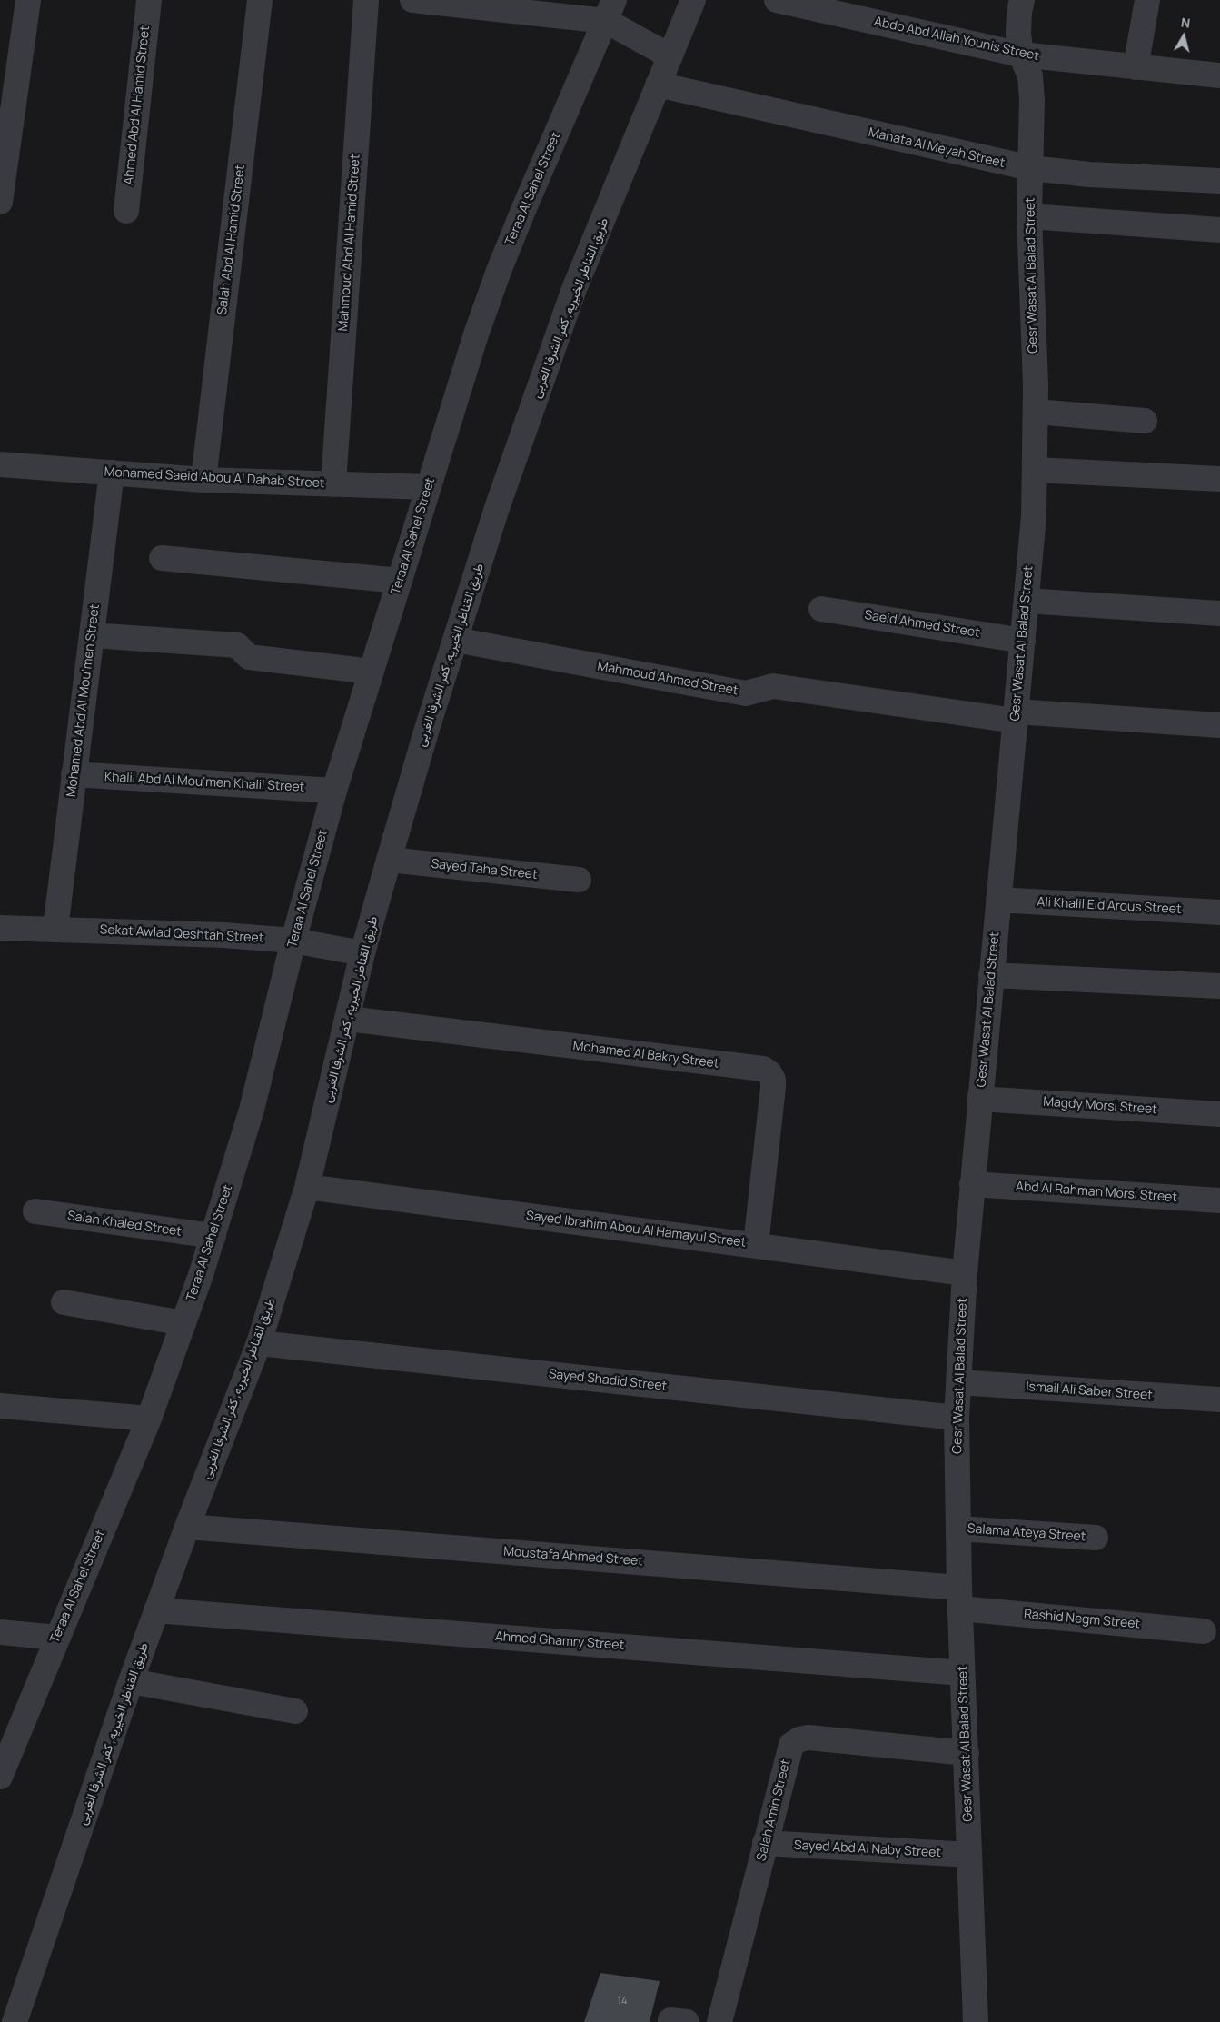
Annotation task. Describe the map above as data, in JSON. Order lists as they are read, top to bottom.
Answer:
{
  "streets": {
    "street": [
      "Abdo Abd Allah Younis Street",
      "Ahmed Abd Al Hamid Street",
      "Mahata Al Meyah Street",
      "Teraa Al Sahel Street",
      "Salah Abd Al Hamid Street",
      "Mahmoud Abd Al Hamid Street",
      "Gesr Wasat Al Balad Street",
      "طريق القناطر الخيريه, كفر الشرفا الغربى",
      "Mohamed Saeid Abou Al Dahab Street",
      "Saeid Ahmed Street",
      "Mahmoud Ahmed Street",
      "Mohamed Abd Al Mou'men Street",
      "Khalil Abd Al Mou'men Khalil Street",
      "Sayed Taha Street",
      "Ali Khalil Eid Arous Street",
      "Sekat Awlad Qeshtah Street",
      "Mohamed Al Bakry Street",
      "Magdy Morsi Street",
      "Abd Al Rahman Morsi Street",
      "Salah Khaled Street",
      "Sayed Ibrahim Abou Al Hamayul Street",
      "Sayed Shadid Street",
      "Ismail Ali Saber Street",
      "Salama Ateya Street",
      "Moustafa Ahmed Street",
      "Rashid Negm Street",
      "Ahmed Ghamry Street",
      "Salah Amin Street",
      "Sayed Abd Al Naby Street"
    ]
  },
  "crossings": [
    ["Abdo Abd Allah Younis Street", "Gesr Wasat Al Balad Street"],
    ["Mahata Al Meyah Street", "Gesr Wasat Al Balad Street"],
    ["Mahata Al Meyah Street", "طريق القناطر الخيريه, كفر الشرفا الغربى"],
    ["Teraa Al Sahel Street", "Mohamed Saeid Abou Al Dahab Street"],
    ["Teraa Al Sahel Street", "Khalil Abd Al Mou'men Khalil Street"],
    ["Teraa Al Sahel Street", "Sekat Awlad Qeshtah Street"],
    ["Teraa Al Sahel Street", "Salah Khaled Street"],
    ["Salah Abd Al Hamid Street", "Mohamed Saeid Abou Al Dahab Street"],
    ["Mahmoud Abd Al Hamid Street", "Mohamed Saeid Abou Al Dahab Street"],
    ["Gesr Wasat Al Balad Street", "Saeid Ahmed Street"],
    ["Gesr Wasat Al Balad Street", "Mahmoud Ahmed Street"],
    ["Gesr Wasat Al Balad Street", "Ali Khalil Eid Arous Street"],
    ["Gesr Wasat Al Balad Street", "Magdy Morsi Street"],
    ["Gesr Wasat Al Balad Street", "Abd Al Rahman Morsi Street"],
    ["Gesr Wasat Al Balad Street", "Sayed Ibrahim Abou Al Hamayul Street"],
    ["Gesr Wasat Al Balad Street", "Sayed Shadid Street"],
    ["Gesr Wasat Al Balad Street", "Ismail Ali Saber Street"],
    ["Gesr Wasat Al Balad Street", "Salama Ateya Street"],
    ["Gesr Wasat Al Balad Street", "Moustafa Ahmed Street"],
    ["Gesr Wasat Al Balad Street", "Rashid Negm Street"],
    ["Gesr Wasat Al Balad Street", "Ahmed Ghamry Street"],
    ["Gesr Wasat Al Balad Street", "Salah Amin Street"],
    ["Gesr Wasat Al Balad Street", "Sayed Abd Al Naby Street"],
    ["طريق القناطر الخيريه, كفر الشرفا الغربى", "Mahmoud Ahmed Street"],
    ["طريق القناطر الخيريه, كفر الشرفا الغربى", "Sayed Taha Street"],
    ["طريق القناطر الخيريه, كفر الشرفا الغربى", "Sekat Awlad Qeshtah Street"],
    ["طريق القناطر الخيريه, كفر الشرفا الغربى", "Mohamed Al Bakry Street"],
    ["طريق القناطر الخيريه, كفر الشرفا الغربى", "Sayed Ibrahim Abou Al Hamayul Street"],
    ["طريق القناطر الخيريه, كفر الشرفا الغربى", "Sayed Shadid Street"],
    ["طريق القناطر الخيريه, كفر الشرفا الغربى", "Moustafa Ahmed Street"],
    ["طريق القناطر الخيريه, كفر الشرفا الغربى", "Ahmed Ghamry Street"],
    ["Mohamed Saeid Abou Al Dahab Street", "Mohamed Abd Al Mou'men Street"],
    ["Mohamed Abd Al Mou'men Street", "Khalil Abd Al Mou'men Khalil Street"],
    ["Mohamed Abd Al Mou'men Street", "Sekat Awlad Qeshtah Street"],
    ["Mohamed Al Bakry Street", "Sayed Ibrahim Abou Al Hamayul Street"],
    ["Moustafa Ahmed Street", "Rashid Negm Street"],
    ["Salah Amin Street", "Sayed Abd Al Naby Street"]
  ],
  "house_numbers": ["14"],
  "north": "top"
}
